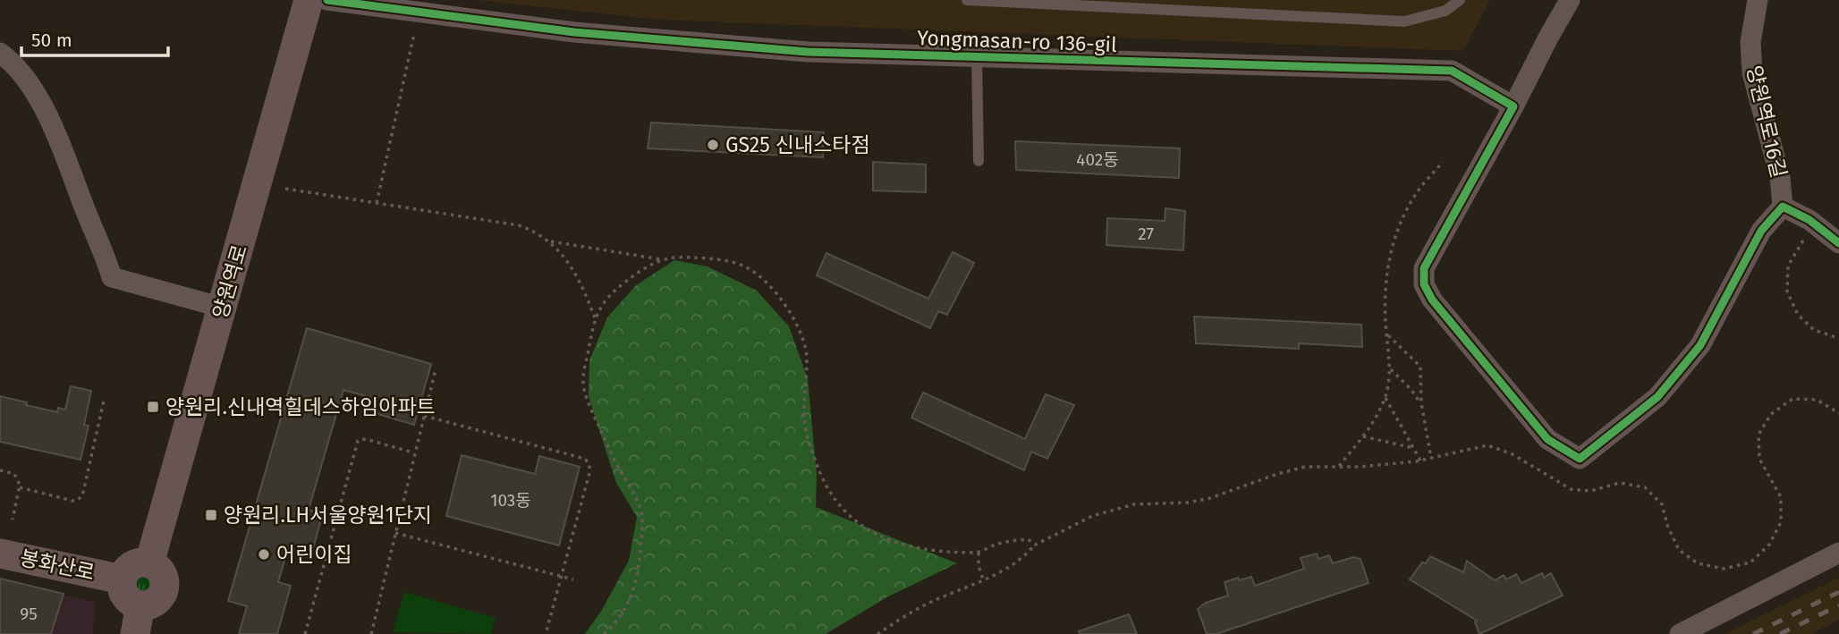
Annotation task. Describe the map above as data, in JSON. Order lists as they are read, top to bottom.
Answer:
{
  "streets": {
    "street": [
      "Yongmasan-ro 136-gil",
      "양원역로16길",
      "양원역로",
      "봉화산로"
    ]
  },
  "crossings": [
    ["양원역로", "봉화산로"]
  ],
  "places": {
    "other": ["GS25 신내스타점", "어린이집"],
    "transit": ["양원리.신내역힐데스하임아파트", "양원리.LH서울양원1단지"]
  },
  "house_numbers": [
    "402동",
    "27",
    "103동",
    "95"
  ],
  "scale_bar": "50 m"
}
